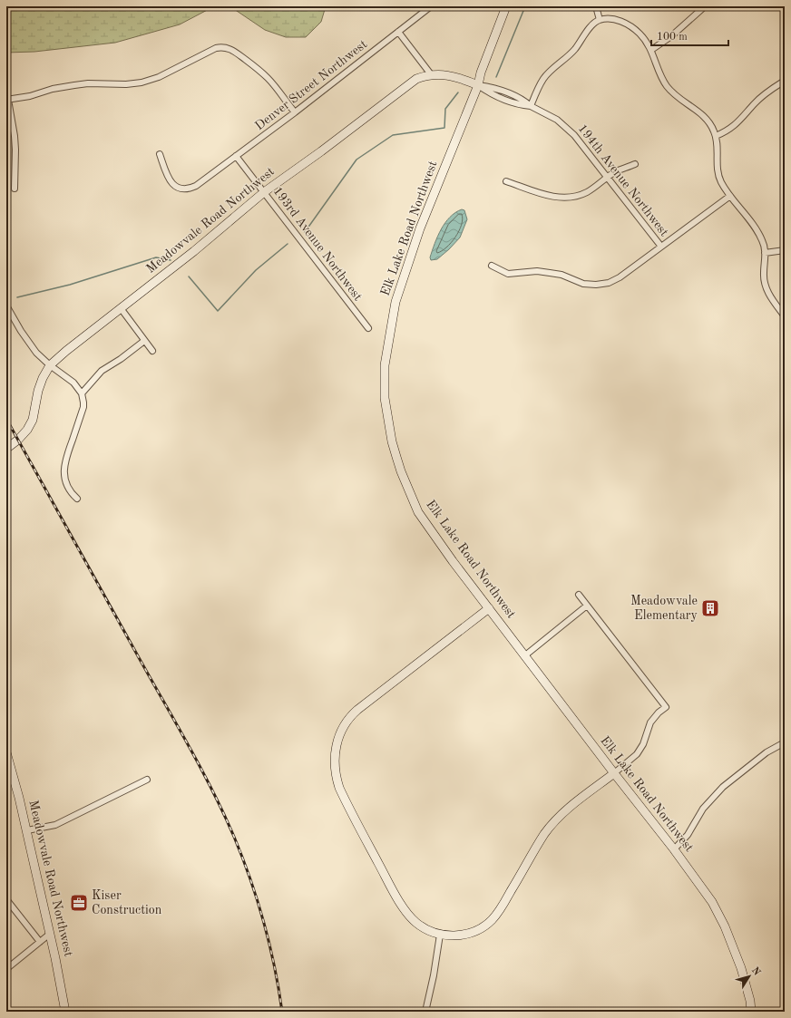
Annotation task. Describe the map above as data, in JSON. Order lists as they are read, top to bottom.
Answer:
{
  "streets": {
    "street": [
      "Denver Street Northwest",
      "194th Avenue Northwest",
      "Meadowvale Road Northwest",
      "Elk Lake Road Northwest",
      "193rd Avenue Northwest"
    ]
  },
  "crossings": [
    ["Denver Street Northwest", "193rd Avenue Northwest"],
    ["194th Avenue Northwest", "Meadowvale Road Northwest"],
    ["194th Avenue Northwest", "Elk Lake Road Northwest"],
    ["Meadowvale Road Northwest", "Elk Lake Road Northwest"],
    ["Meadowvale Road Northwest", "193rd Avenue Northwest"]
  ],
  "places": {
    "building": ["Meadowvale Elementary"],
    "office": ["Kiser Construction"]
  },
  "scale_bar": "100 m",
  "north": "top right"
}
